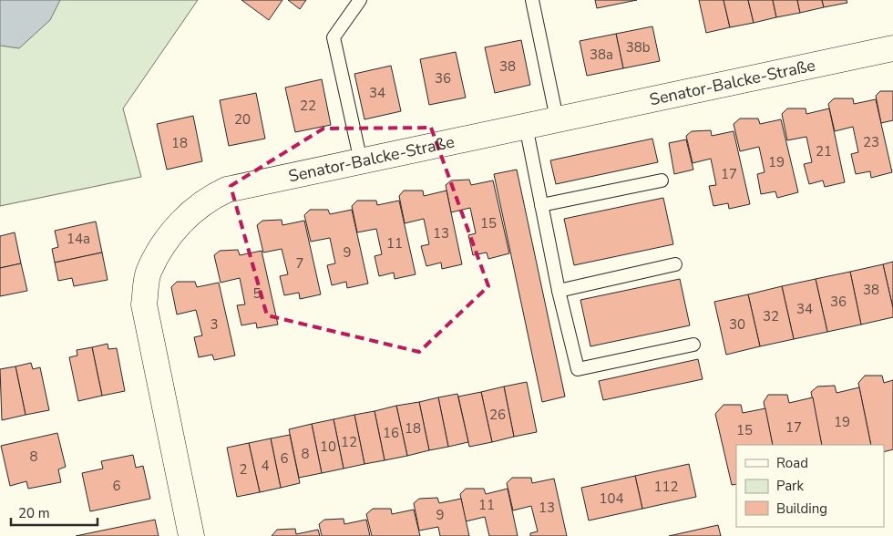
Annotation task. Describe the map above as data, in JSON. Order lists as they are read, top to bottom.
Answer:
{
  "streets": {
    "street": ["Senator-Balcke-Straße"]
  },
  "house_numbers": [
    "38b",
    "38a",
    "38",
    "36",
    "34",
    "22",
    "20",
    "23",
    "18",
    "21",
    "19",
    "17",
    "15",
    "13",
    "14a",
    "11",
    "9",
    "7",
    "38",
    "5",
    "36",
    "34",
    "32",
    "3",
    "30",
    "26",
    "19",
    "17",
    "18",
    "15",
    "16",
    "12",
    "10",
    "8",
    "8",
    "6",
    "4",
    "2",
    "6",
    "112",
    "104",
    "11",
    "13",
    "9"
  ],
  "legend": ["Road", "Park", "Building"],
  "scale_bar": "20 m"
}
